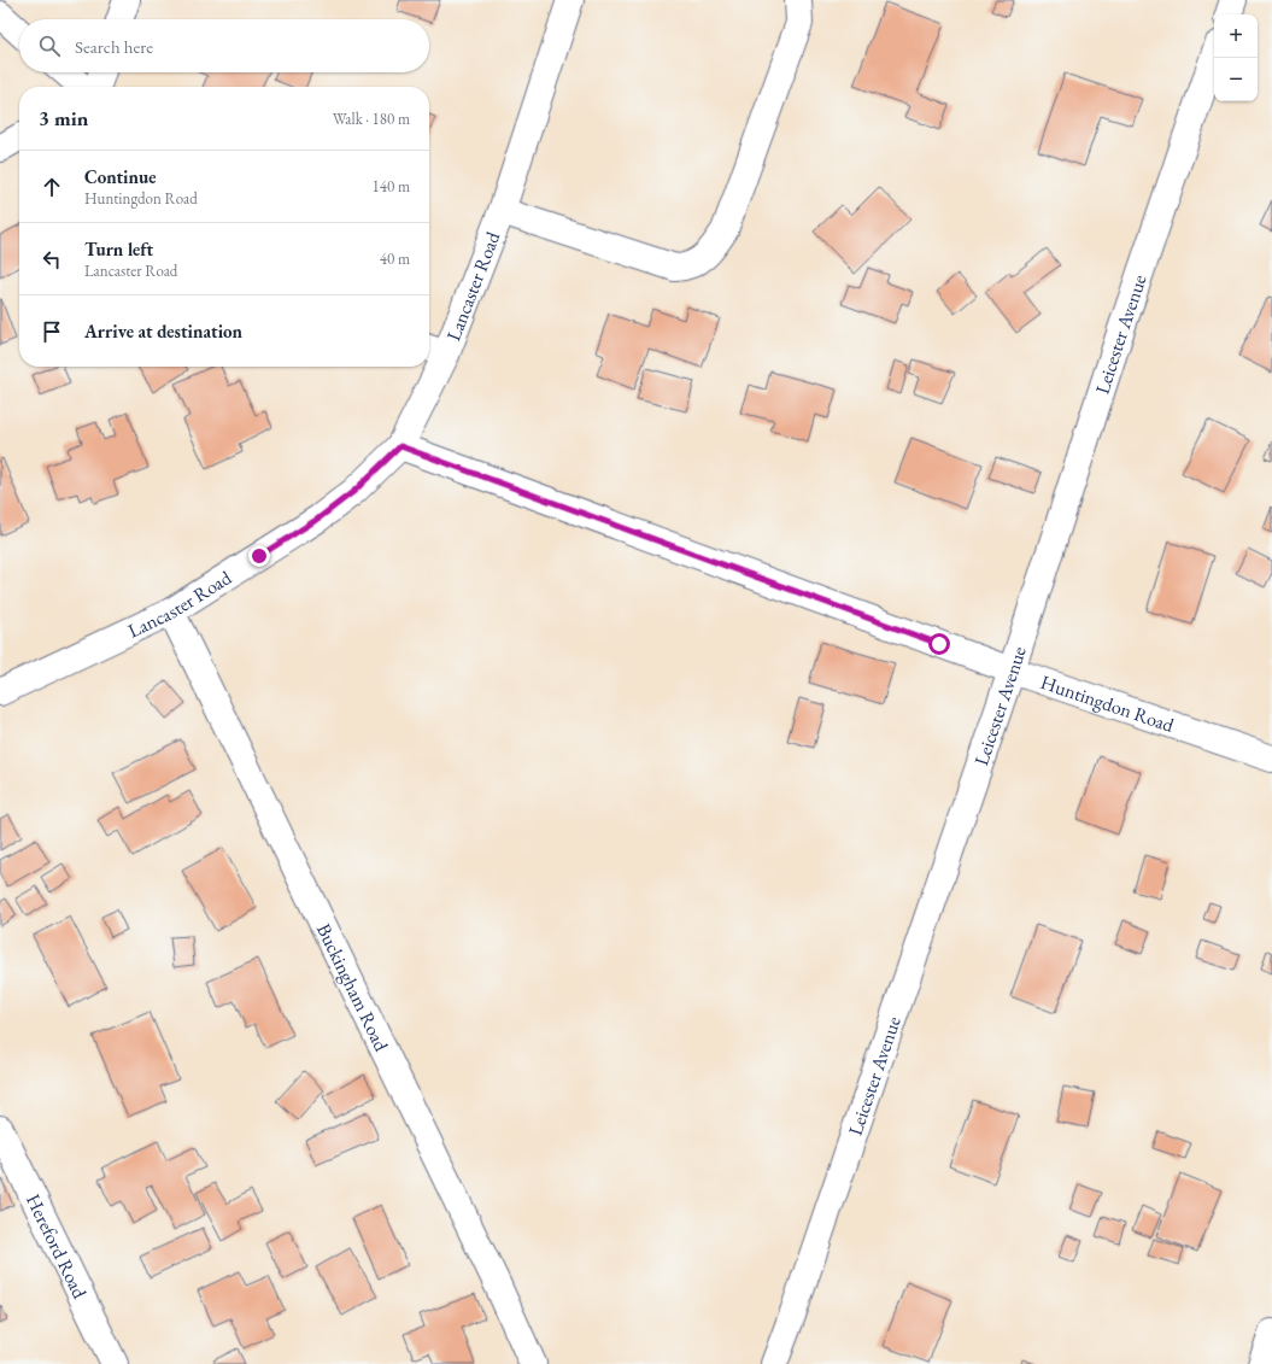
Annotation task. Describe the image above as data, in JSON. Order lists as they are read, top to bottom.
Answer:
{
  "streets": {
    "street": [
      "Lancaster Road",
      "Leicester Avenue",
      "Huntingdon Road",
      "Buckingham Road",
      "Hereford Road"
    ]
  },
  "crossings": [
    ["Lancaster Road", "Huntingdon Road"],
    ["Lancaster Road", "Buckingham Road"],
    ["Leicester Avenue", "Huntingdon Road"]
  ],
  "page": {
    "map_buttons": ["+", "−"],
    "search": "Search here",
    "heading": ["3 min", "Walk · 180 m"],
    "list": [
      ["Continue", "Huntingdon Road", "140 m"],
      ["Turn left", "Lancaster Road", "40 m"],
      "Arrive at destination"
    ]
  }
}
